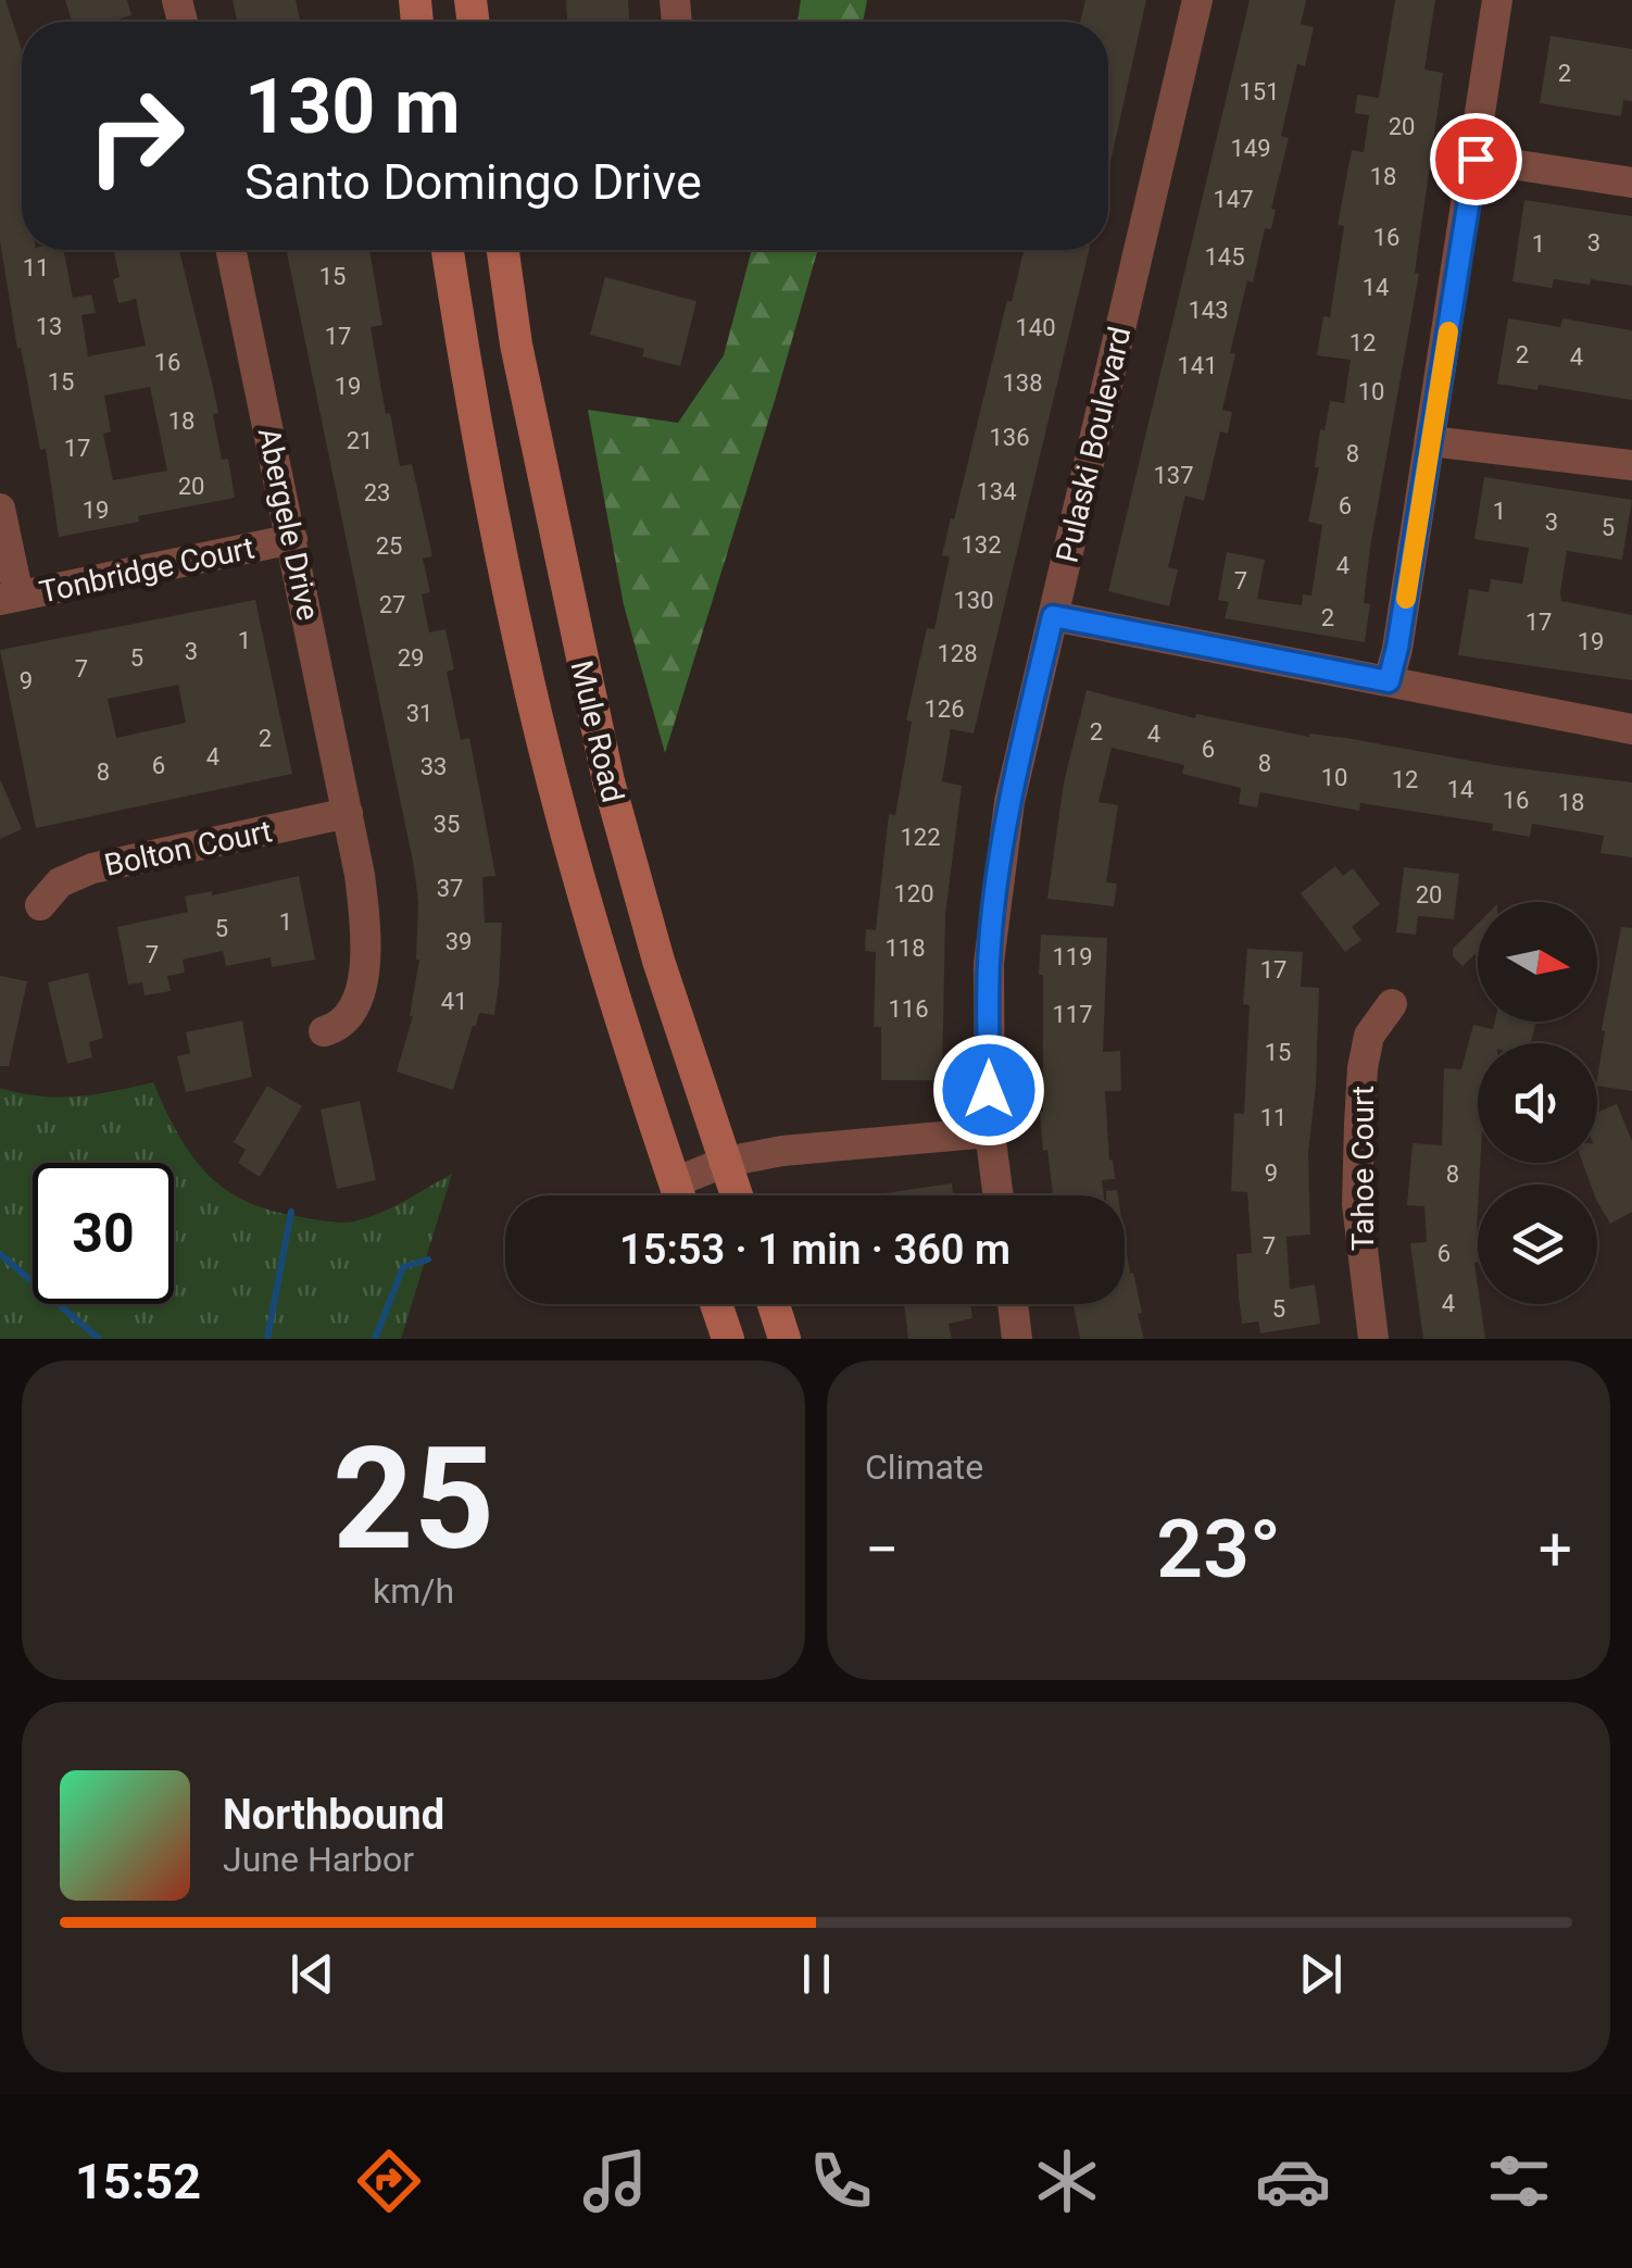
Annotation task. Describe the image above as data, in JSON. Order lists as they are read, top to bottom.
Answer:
{
  "streets": {
    "main road": ["Mule Road"],
    "street": [
      "Pulaski Boulevard",
      "Abergele Drive",
      "Tonbridge Court",
      "Bolton Court",
      "Tahoe Court"
    ]
  },
  "crossings": [
    ["Abergele Drive", "Tonbridge Court"],
    ["Abergele Drive", "Bolton Court"]
  ],
  "house_numbers": [
    "2",
    "151",
    "20",
    "149",
    "18",
    "147",
    "16",
    "3",
    "1",
    "145",
    "11",
    "15",
    "14",
    "143",
    "13",
    "140",
    "17",
    "12",
    "2",
    "4",
    "16",
    "141",
    "15",
    "138",
    "19",
    "10",
    "18",
    "136",
    "21",
    "17",
    "8",
    "137",
    "20",
    "134",
    "23",
    "6",
    "19",
    "1",
    "3",
    "5",
    "132",
    "25",
    "4",
    "7",
    "130",
    "27",
    "2",
    "17",
    "1",
    "19",
    "3",
    "128",
    "5",
    "29",
    "7",
    "9",
    "126",
    "31",
    "2",
    "4",
    "2",
    "6",
    "4",
    "8",
    "6",
    "33",
    "8",
    "10",
    "12",
    "14",
    "16",
    "18",
    "35",
    "122",
    "37",
    "120",
    "20",
    "1",
    "5",
    "39",
    "118",
    "7",
    "119",
    "17",
    "41",
    "116",
    "117",
    "15",
    "11",
    "9",
    "8",
    "7",
    "6",
    "4",
    "5"
  ],
  "north": "right",
  "page": {
    "turn": ["130 m", "Santo Domingo Drive"],
    "limit": "30",
    "trip": "15:53 · 1 min · 360 m",
    "tile": [
      ["25", "km/h"],
      "Climate"
    ],
    "heat": ["−", "23°", "+"],
    "song": ["Northbound", "June Harbor"],
    "tabs": "15:52"
  }
}
